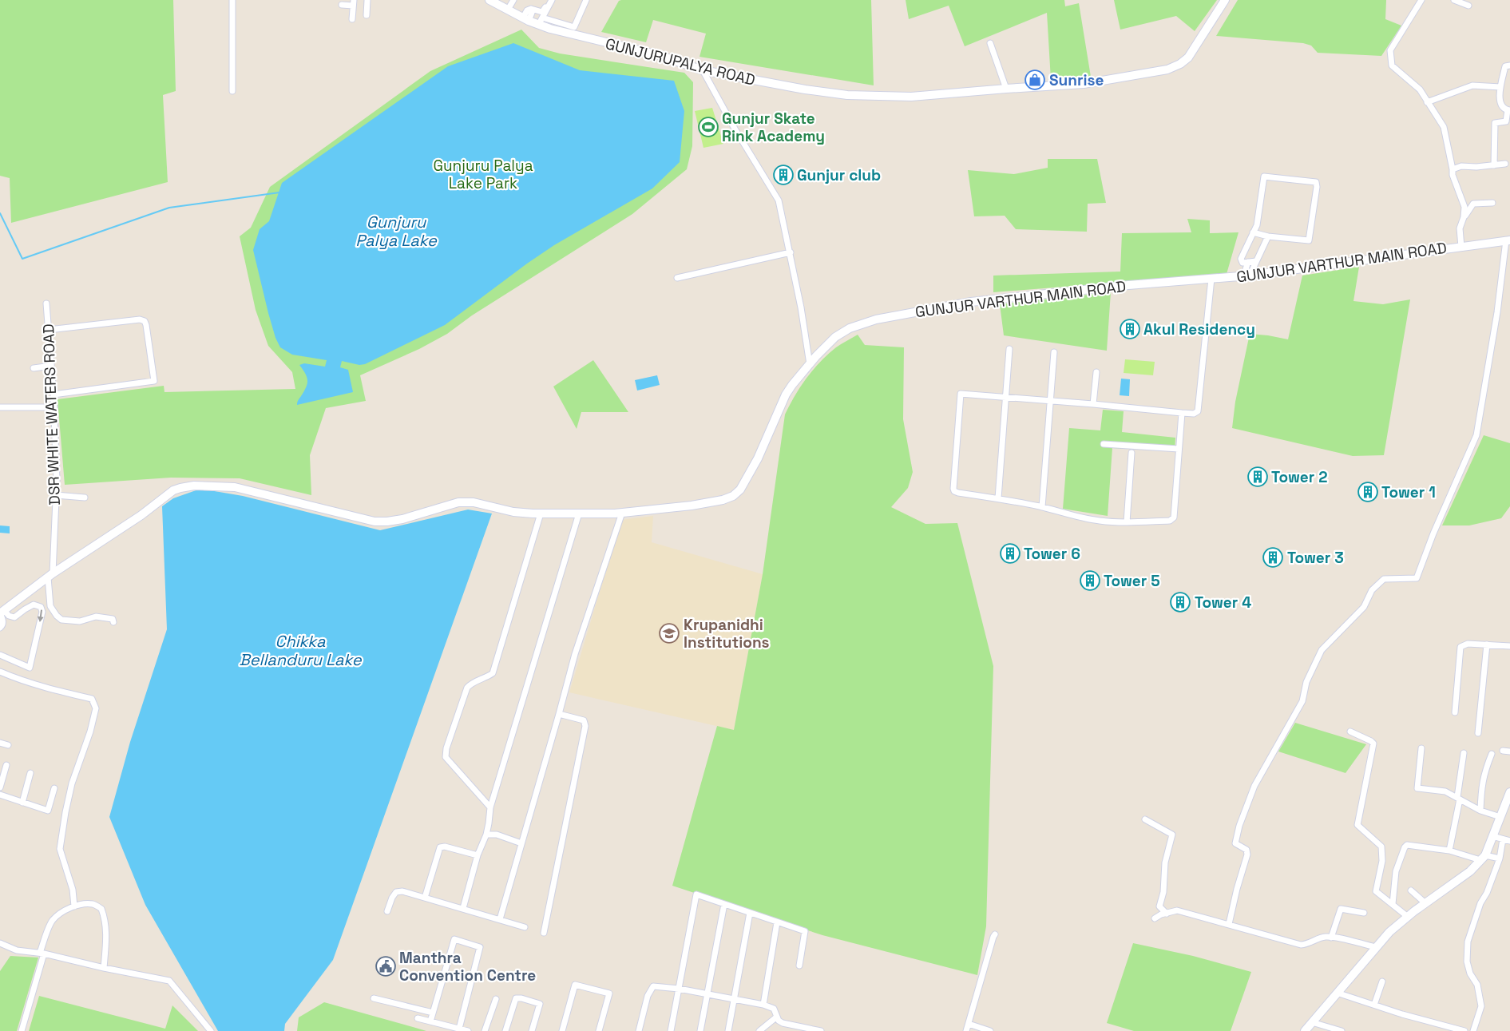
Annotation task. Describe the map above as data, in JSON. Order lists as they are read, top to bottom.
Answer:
{
  "streets": {
    "main road": ["GUNJURUPALYA ROAD", "GUNJUR VARTHUR MAIN ROAD"],
    "street": ["DSR WHITE WATERS ROAD"]
  },
  "crossings": [
    ["GUNJUR VARTHUR MAIN ROAD", "DSR WHITE WATERS ROAD"]
  ],
  "water": ["Gunjuru Palya Lake", "Chikka Bellanduru Lake"],
  "parks": ["Gunjuru Palya Lake Park"],
  "places": {
    "shop": ["Sunrise"],
    "sports": ["Gunjur Skate Rink Academy"],
    "building": [
      "Gunjur club",
      "Akul Residency",
      "Tower 2",
      "Tower 1",
      "Tower 6",
      "Tower 3",
      "Tower 5",
      "Tower 4"
    ],
    "school or university": ["Krupanidhi Institutions"],
    "public building": ["Manthra Convention Centre"]
  }
}
